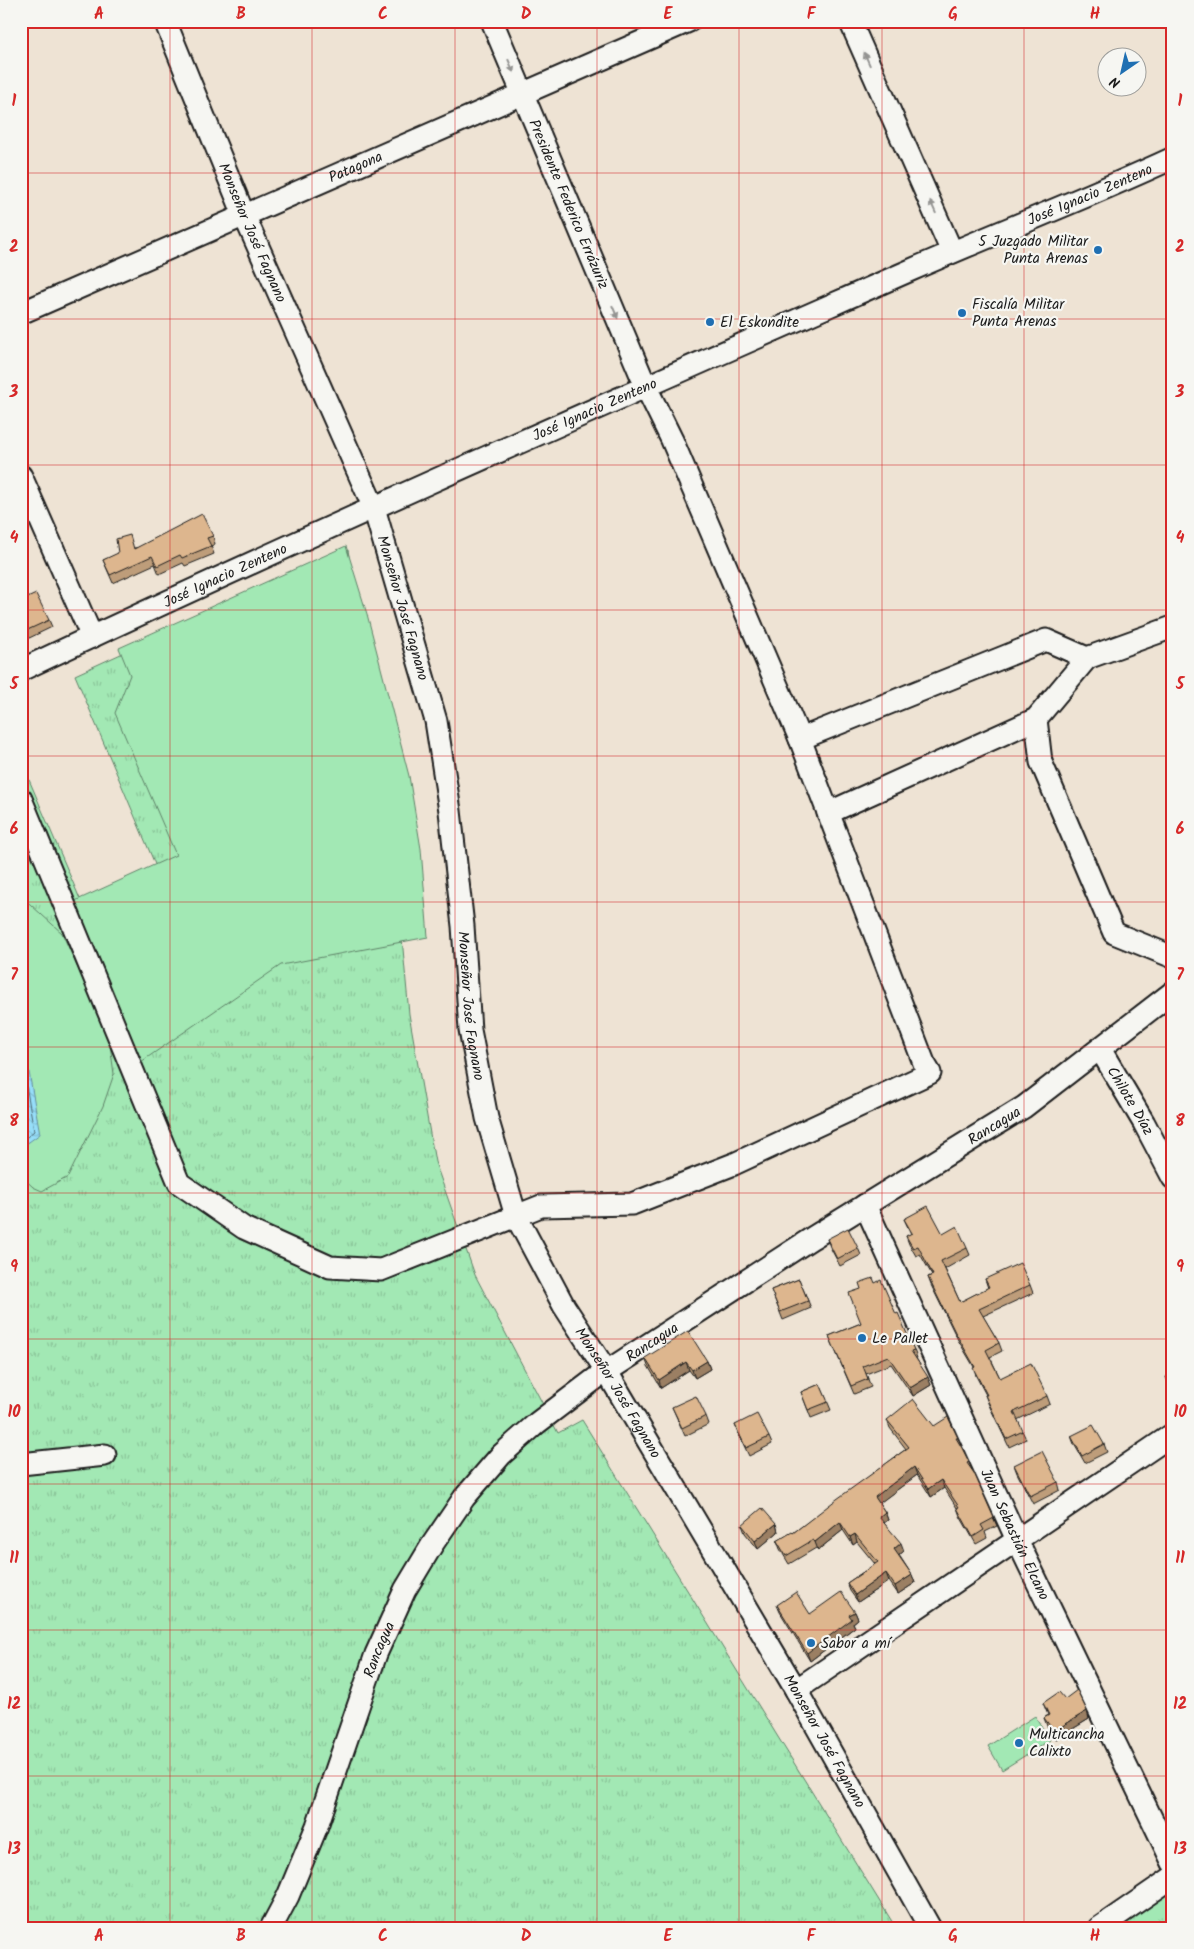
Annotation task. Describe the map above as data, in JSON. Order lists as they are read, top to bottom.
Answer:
{
  "streets": {
    "street": [
      "Patagona",
      "José Ignacio Zenteno",
      "Presidente Federico Errázuriz",
      "Monseñor José Fagnano",
      "Chilote Díaz",
      "Rancagua",
      "Juan Sebastián Elcano"
    ]
  },
  "crossings": [
    ["Patagona", "Presidente Federico Errázuriz"],
    ["Patagona", "Monseñor José Fagnano"],
    ["José Ignacio Zenteno", "Presidente Federico Errázuriz"],
    ["José Ignacio Zenteno", "Monseñor José Fagnano"],
    ["Presidente Federico Errázuriz", "Monseñor José Fagnano"],
    ["Monseñor José Fagnano", "Rancagua"],
    ["Chilote Díaz", "Rancagua"],
    ["Rancagua", "Juan Sebastián Elcano"]
  ],
  "places": [
    "5 Juzgado Militar Punta Arenas",
    "Fiscalía Militar Punta Arenas",
    "El Eskondite",
    "Le Pallet",
    "Sabor a mí",
    "Multicancha Calixto"
  ],
  "north": "bottom left",
  "grid": {
    "columns": [
      "A",
      "B",
      "C",
      "D",
      "E",
      "F",
      "G",
      "H"
    ],
    "rows": [
      "1",
      "2",
      "3",
      "4",
      "5",
      "6",
      "7",
      "8",
      "9",
      "10",
      "11",
      "12",
      "13"
    ]
  }
}
